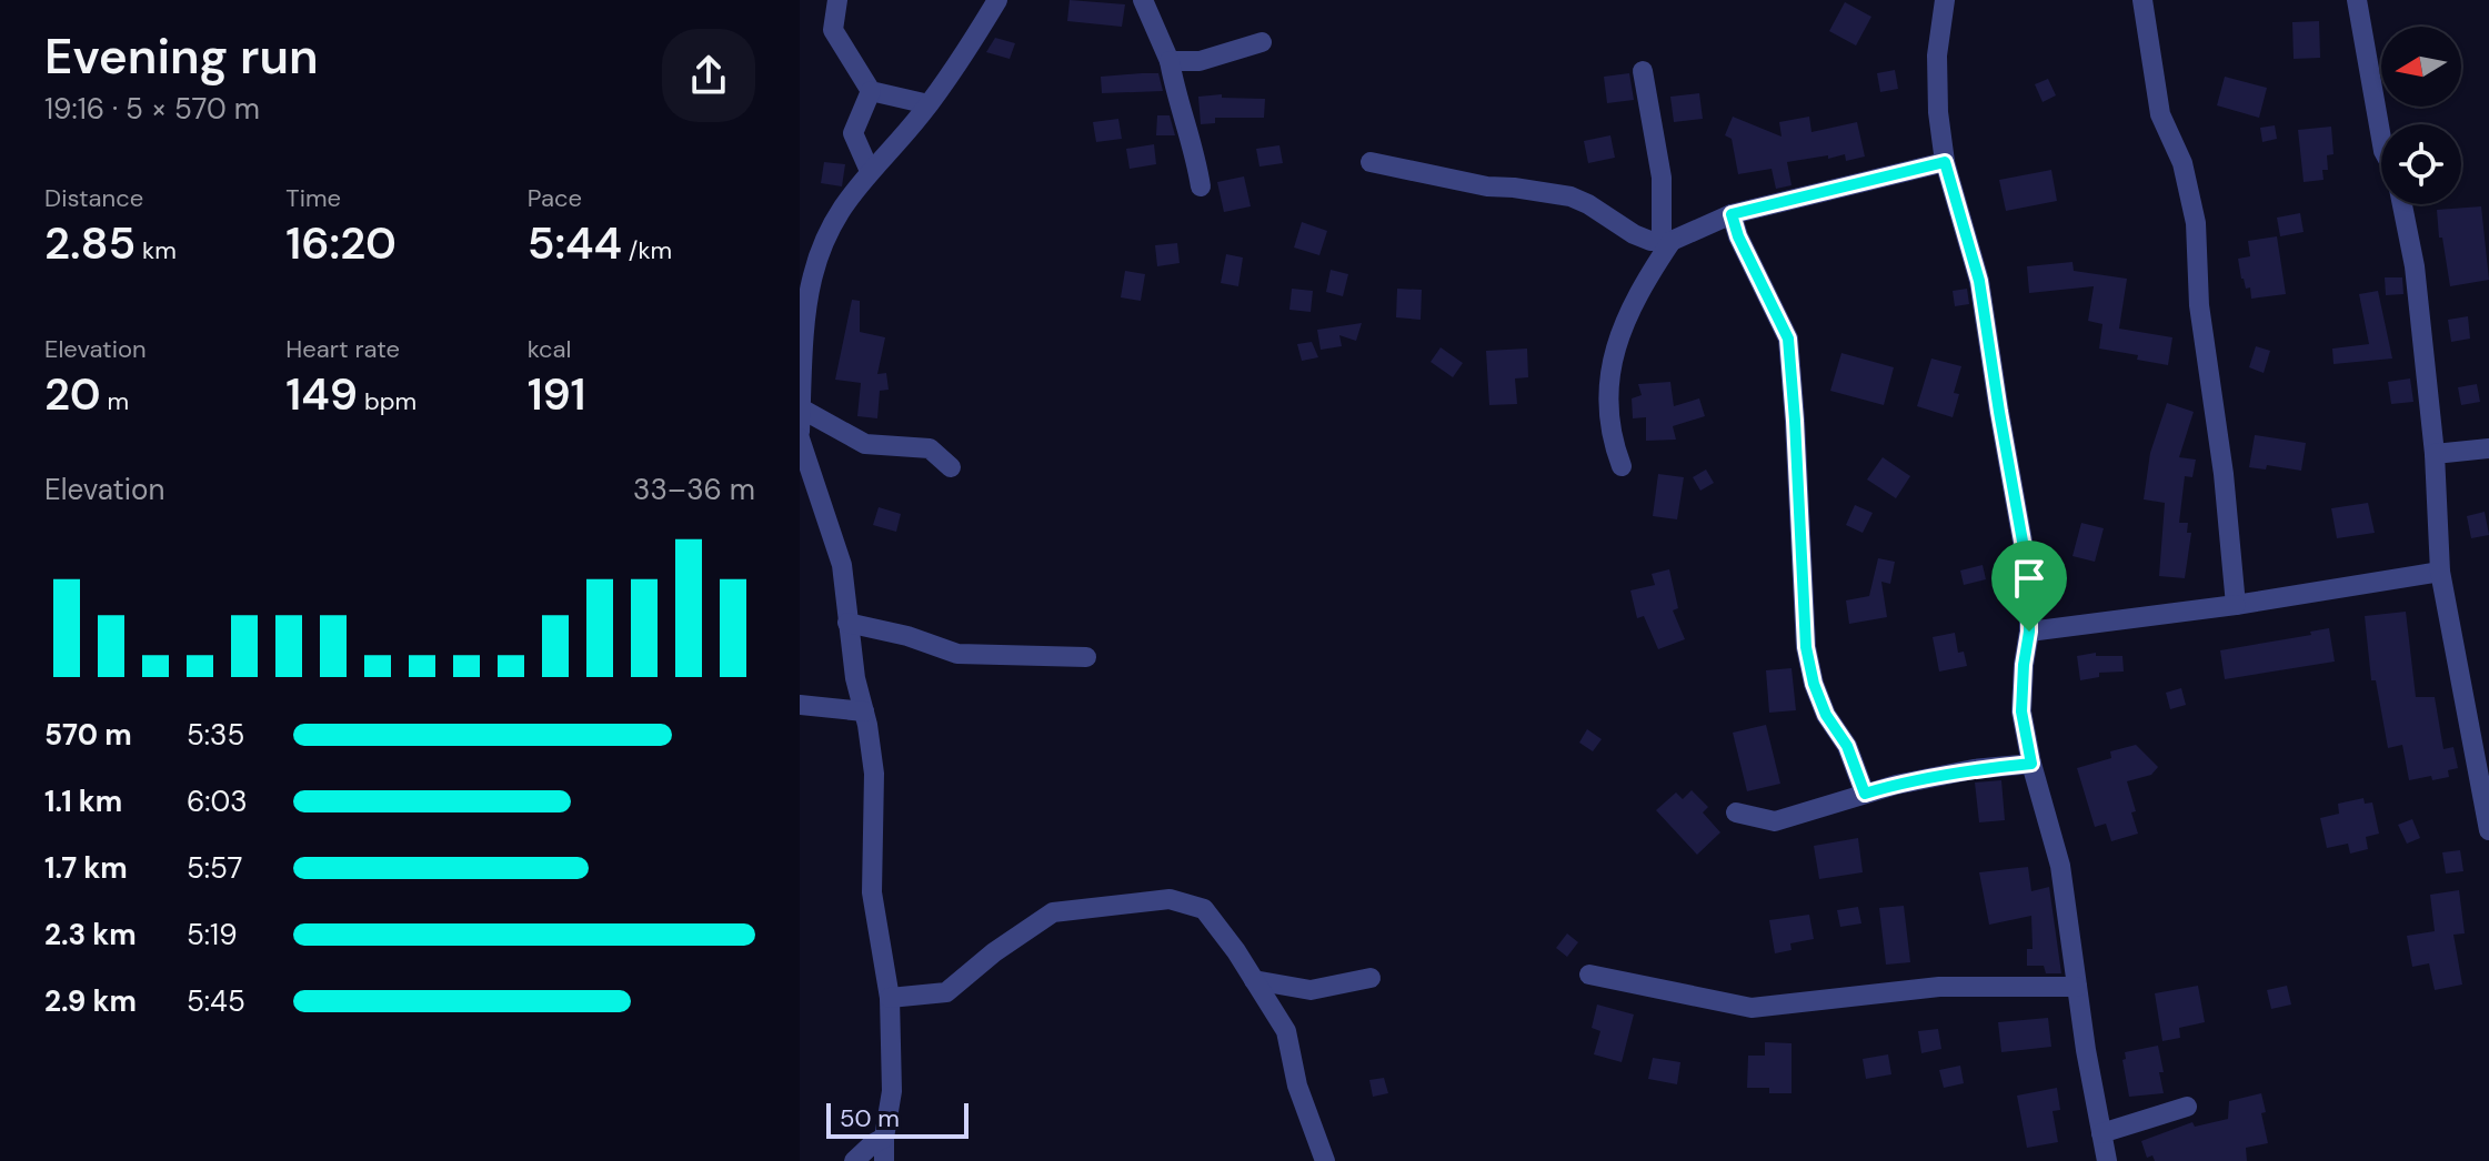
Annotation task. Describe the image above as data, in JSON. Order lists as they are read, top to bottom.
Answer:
{
  "scale_bar": "50 m",
  "north": "left",
  "page": {
    "heading": ["Evening run", "19:16 · 5 × 570 m"],
    "stats": [
      ["Distance", "2.85 km"],
      ["Time", "16:20"],
      ["Pace", "5:44 /km"],
      ["Elevation", "20 m"],
      ["Heart rate", "149 bpm"],
      ["kcal", "191"]
    ],
    "chart": ["Elevation", "33–36 m"],
    "list": [
      {
        "name": "570 m",
        "note": "5:35"
      },
      {
        "name": "1.1 km",
        "note": "6:03"
      },
      {
        "name": "1.7 km",
        "note": "5:57"
      },
      {
        "name": "2.3 km",
        "note": "5:19"
      },
      {
        "name": "2.9 km",
        "note": "5:45"
      }
    ],
    "scale": "50 m"
  }
}
